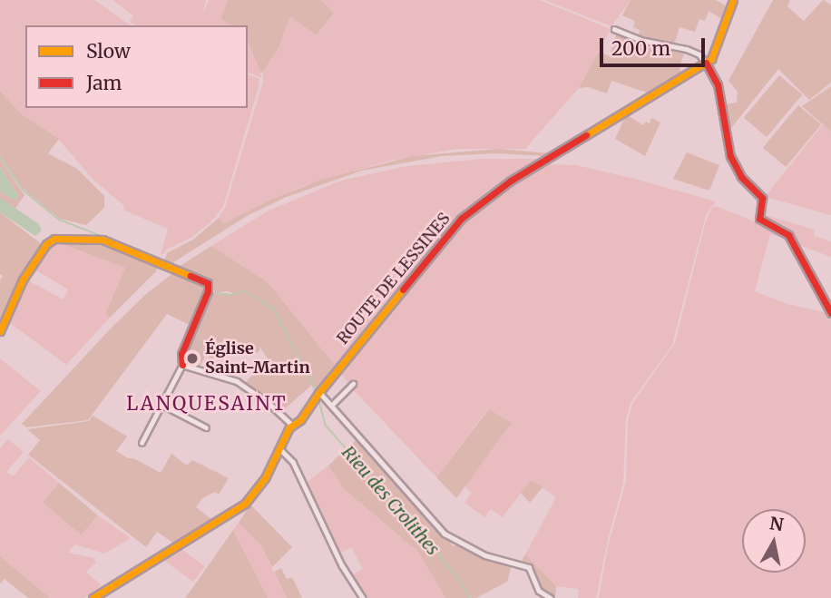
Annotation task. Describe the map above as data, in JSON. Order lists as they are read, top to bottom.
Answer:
{
  "streets": {
    "main road": ["ROUTE DE LESSINES"]
  },
  "districts": ["LANQUESAINT"],
  "water": ["Rieu des Crolithes"],
  "places": ["Église Saint-Martin"],
  "legend": ["Slow", "Jam"],
  "scale_bar": "200 m",
  "north": "top"
}
